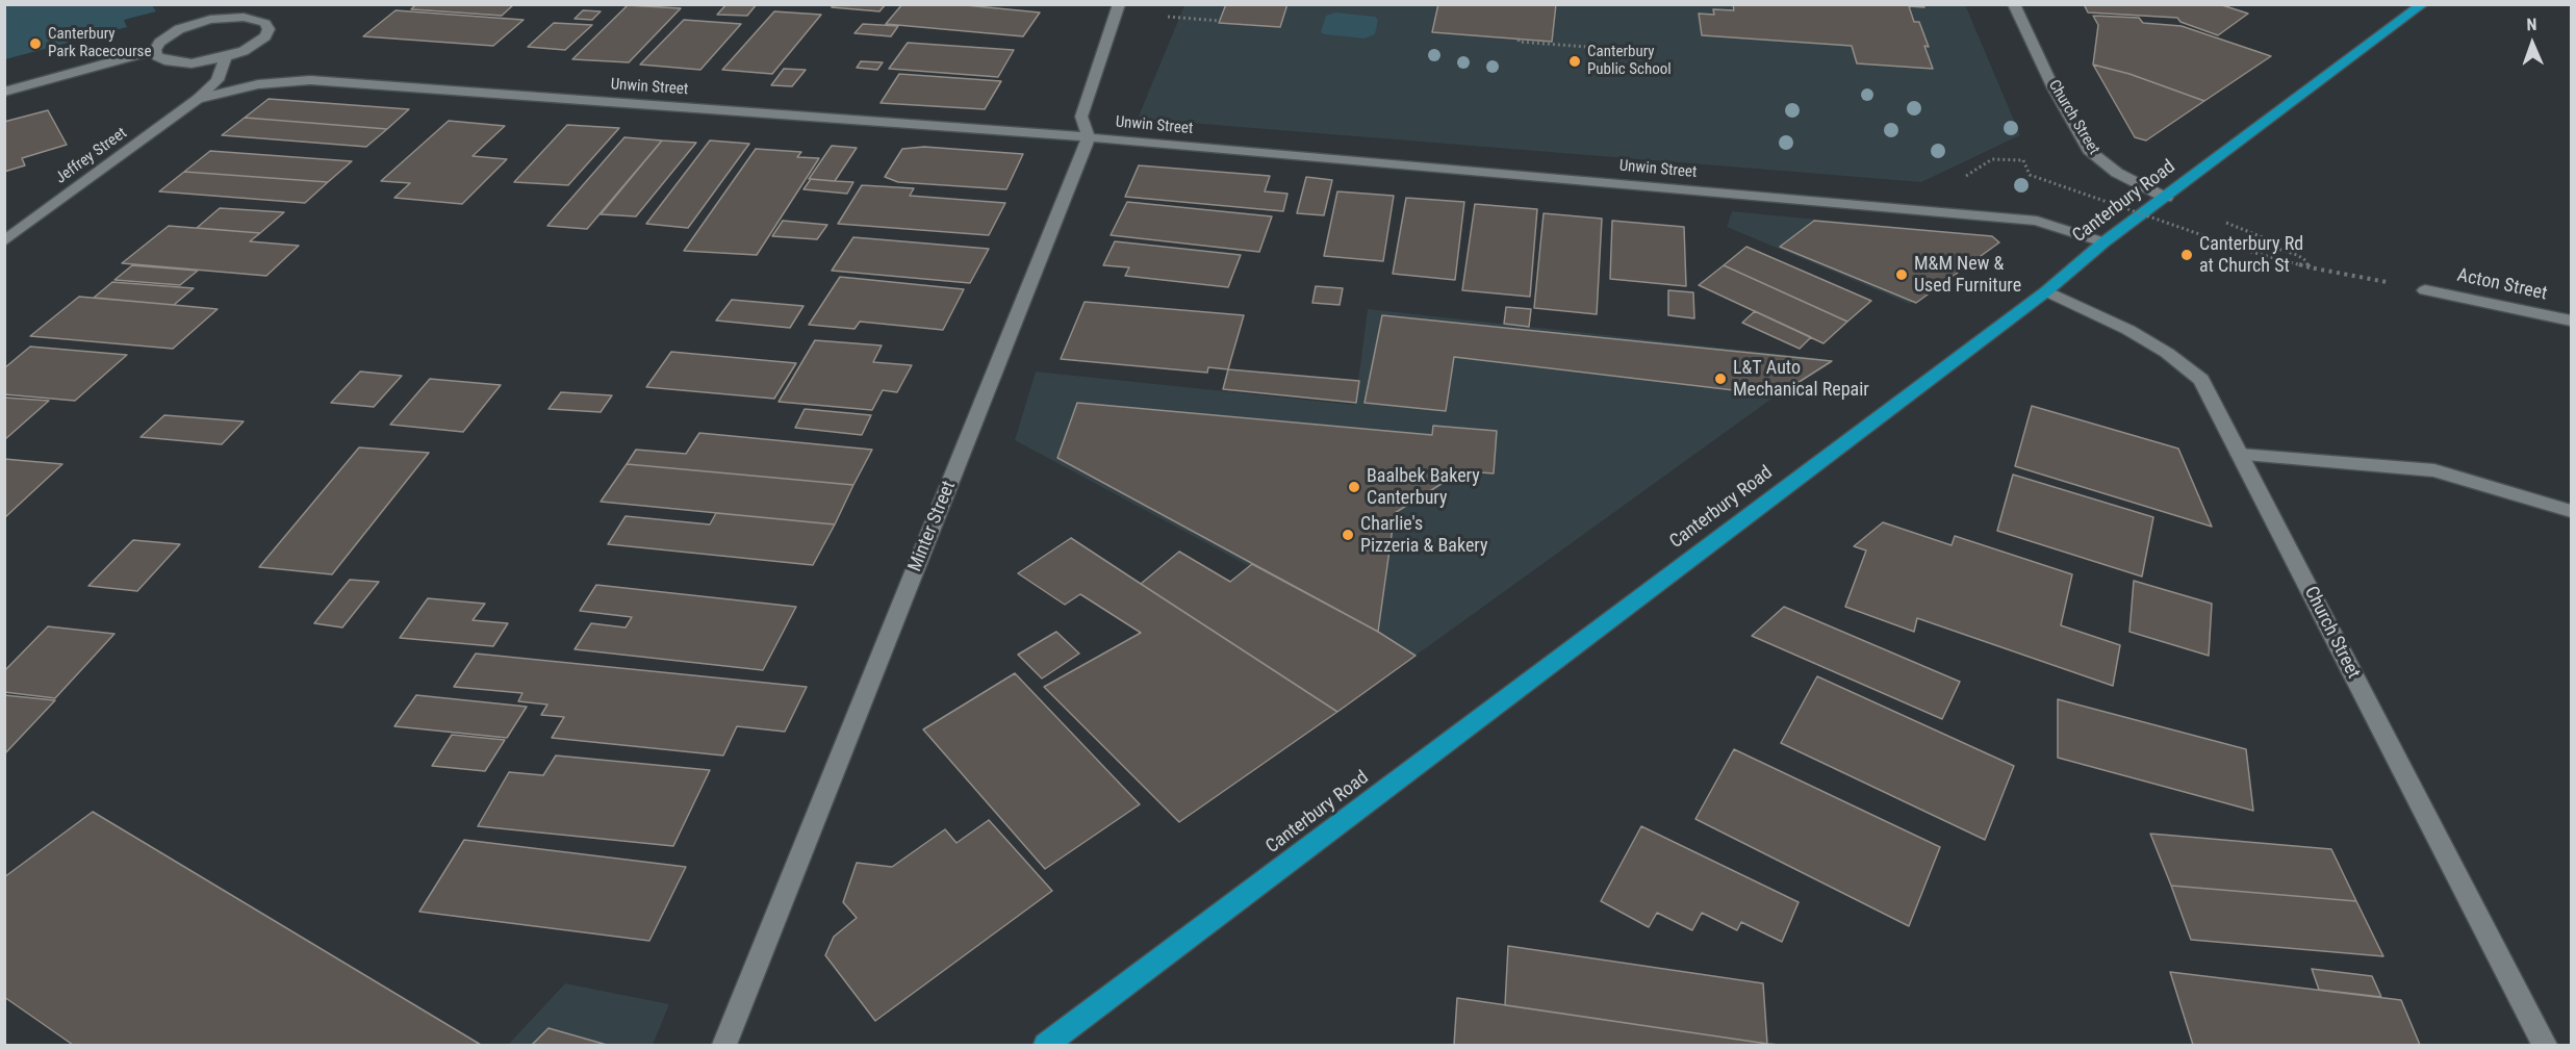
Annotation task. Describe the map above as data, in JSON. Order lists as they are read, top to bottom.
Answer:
{
  "streets": {
    "highway": ["Canterbury Road"],
    "street": [
      "Unwin Street",
      "Church Street",
      "Jeffrey Street",
      "Acton Street",
      "Minter Street"
    ]
  },
  "crossings": [
    ["Unwin Street", "Jeffrey Street"],
    ["Unwin Street", "Canterbury Road"],
    ["Unwin Street", "Minter Street"],
    ["Church Street", "Canterbury Road"]
  ],
  "places": [
    "Canterbury Park Racecourse",
    "Canterbury Public School",
    "Canterbury Rd at Church St",
    "M&M New & Used Furniture",
    "L&T Auto Mechanical Repair",
    "Baalbek Bakery Canterbury",
    "Charlie's Pizzeria & Bakery"
  ],
  "north": "top"
}
